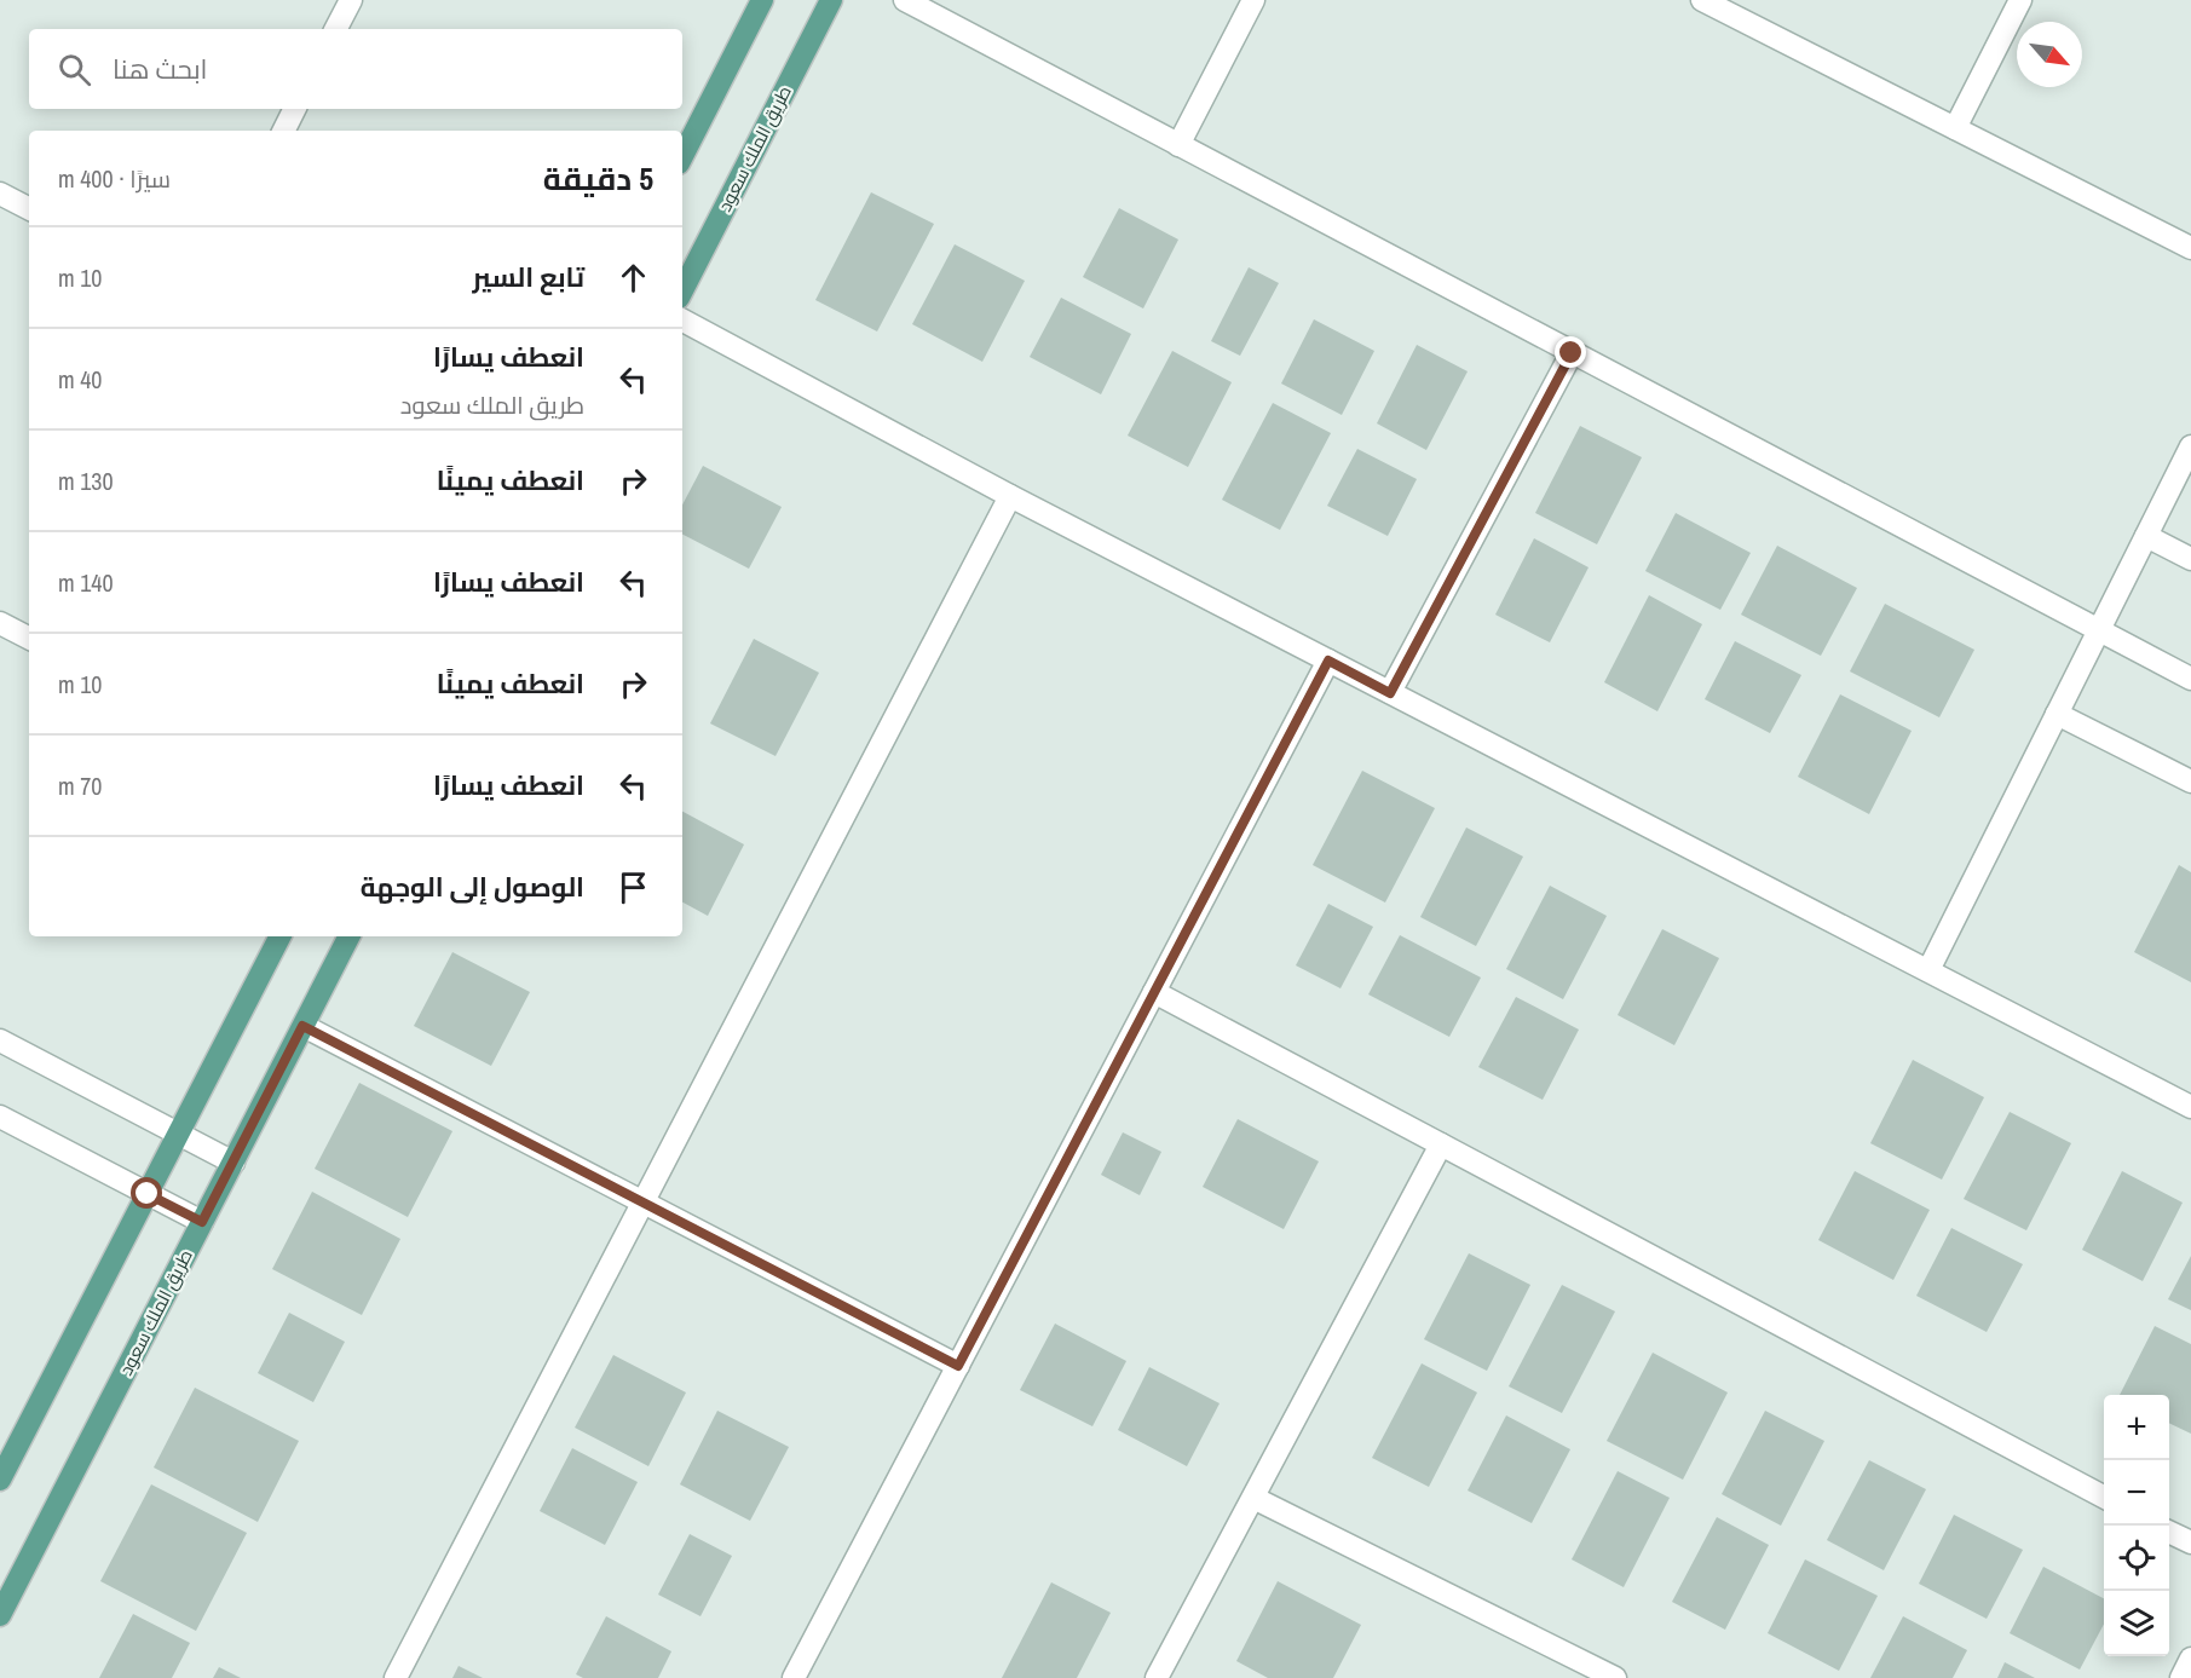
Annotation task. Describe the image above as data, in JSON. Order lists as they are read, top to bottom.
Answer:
{
  "streets": {
    "main road": ["طريق الملك سعود"]
  },
  "north": "bottom right",
  "page": {
    "search": "ابحث هنا",
    "heading": ["5 دقيقة", "سيرًا · 400 m"],
    "list": [
      ["تابع السير", "10 m"],
      ["انعطف يسارًا", "طريق الملك سعود", "40 m"],
      ["انعطف يمينًا", "130 m"],
      ["انعطف يسارًا", "140 m"],
      ["انعطف يمينًا", "10 m"],
      ["انعطف يسارًا", "70 m"],
      "الوصول إلى الوجهة"
    ],
    "map_buttons": ["+", "−"]
  }
}
